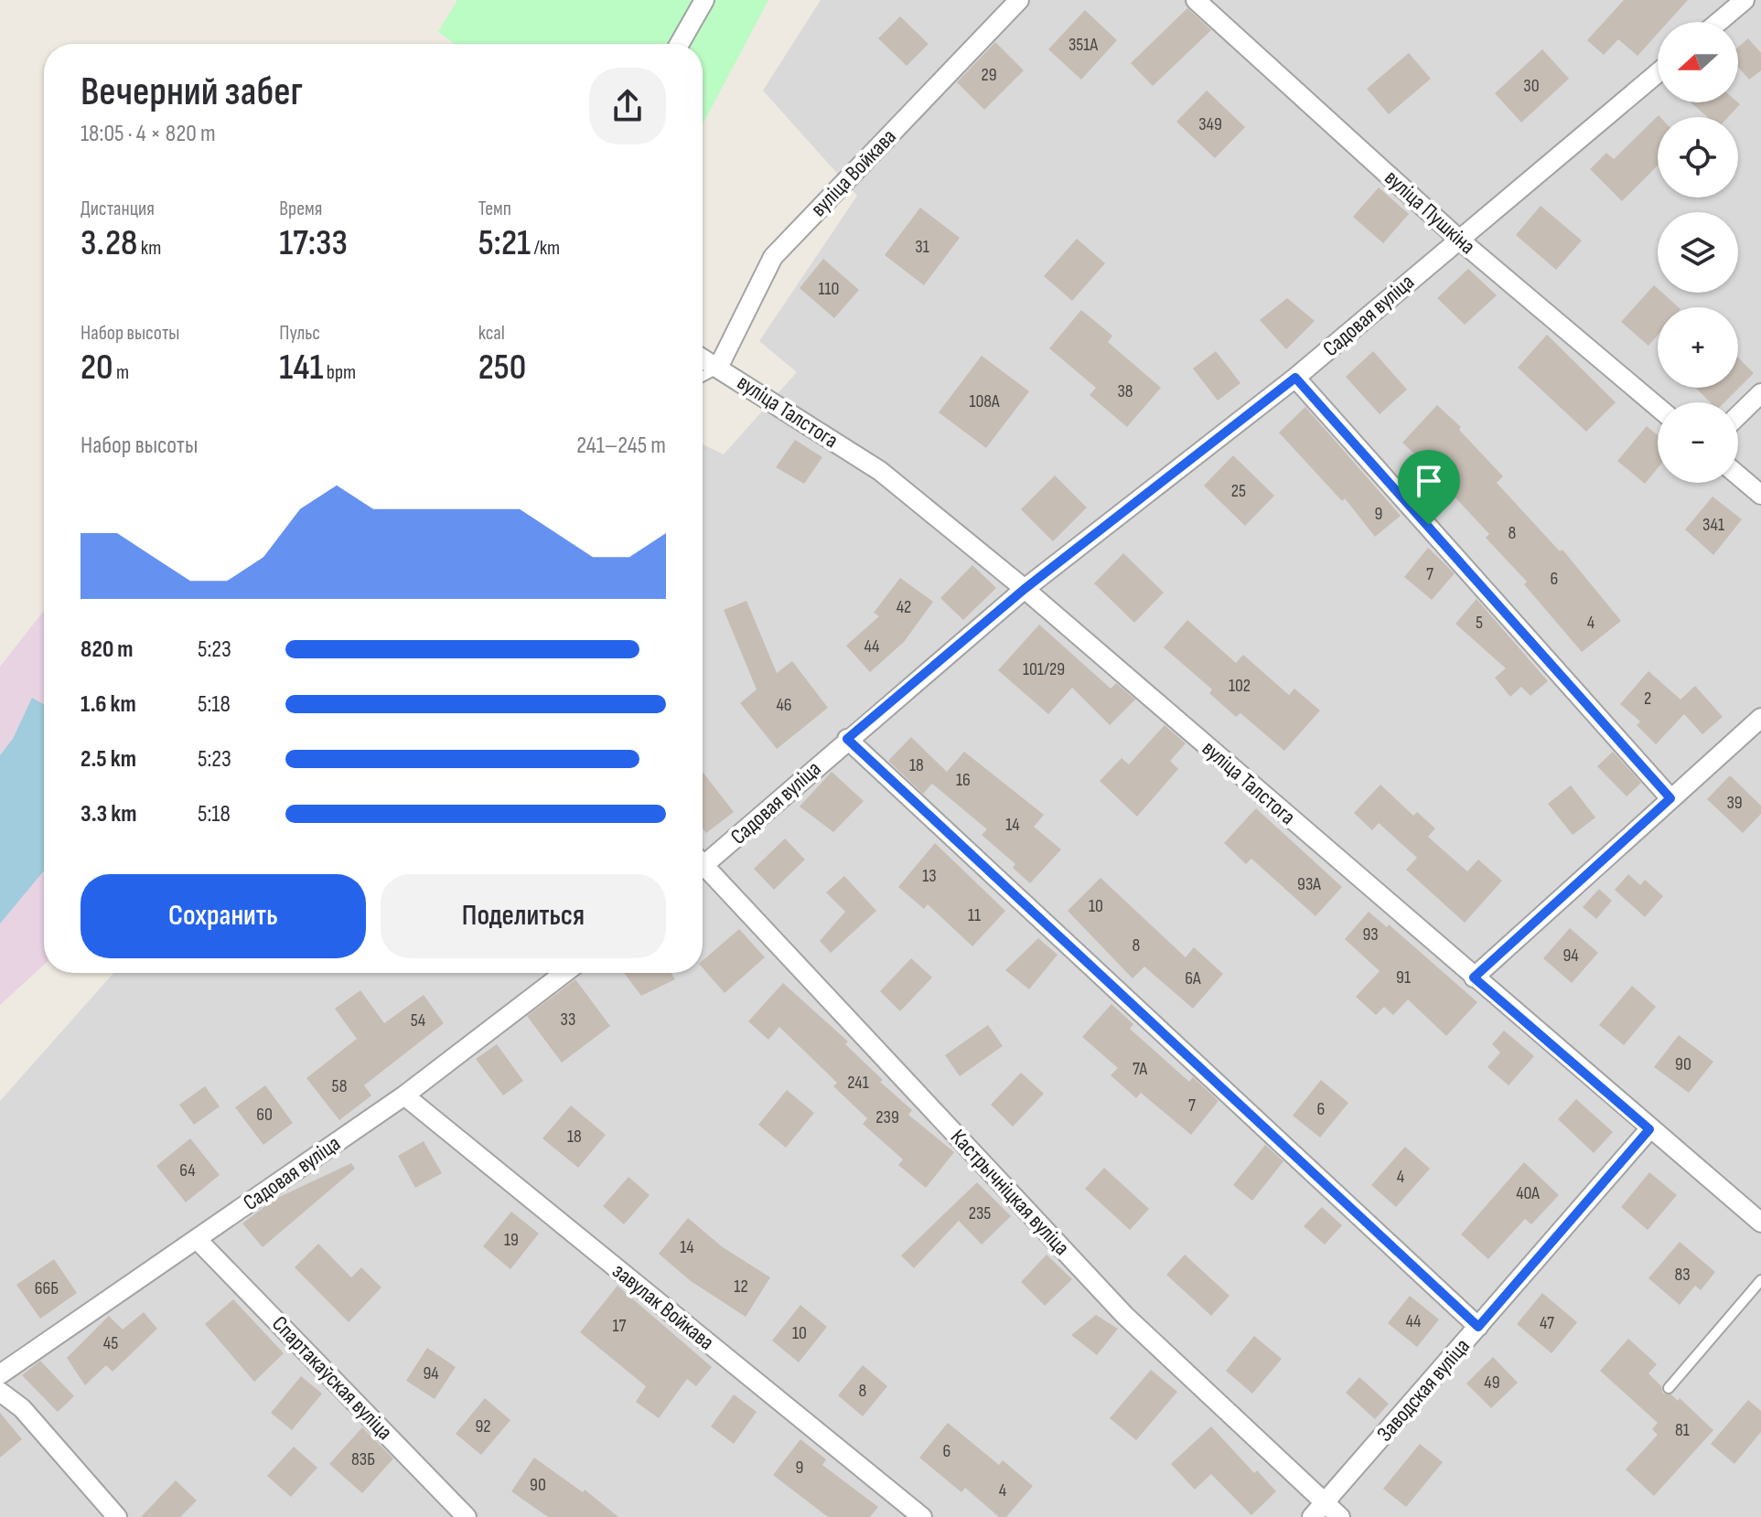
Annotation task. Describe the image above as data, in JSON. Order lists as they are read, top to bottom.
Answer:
{
  "streets": {
    "street": [
      "вуліца Войкава",
      "вуліца Пушкіна",
      "Садовая вуліца",
      "вуліца Талстога",
      "Кастрычніцкая вуліца",
      "завулак Войкава",
      "Спартакаўская вуліца",
      "Заводская вуліца"
    ]
  },
  "crossings": [
    ["вуліца Войкава", "вуліца Талстога"],
    ["вуліца Пушкіна", "Садовая вуліца"],
    ["Садовая вуліца", "вуліца Талстога"],
    ["Садовая вуліца", "завулак Войкава"],
    ["Садовая вуліца", "Спартакаўская вуліца"],
    ["вуліца Талстога", "Заводская вуліца"],
    ["Кастрычніцкая вуліца", "Заводская вуліца"]
  ],
  "house_numbers": [
    "351А",
    "29",
    "30",
    "349",
    "31",
    "110",
    "38",
    "108А",
    "25",
    "9",
    "341",
    "8",
    "7",
    "6",
    "42",
    "5",
    "4",
    "44",
    "101/29",
    "102",
    "2",
    "46",
    "18",
    "16",
    "39",
    "14",
    "13",
    "93А",
    "10",
    "11",
    "93",
    "8",
    "94",
    "91",
    "6А",
    "33",
    "54",
    "90",
    "7А",
    "241",
    "58",
    "7",
    "6",
    "60",
    "239",
    "18",
    "64",
    "4",
    "40А",
    "235",
    "19",
    "14",
    "83",
    "12",
    "66Б",
    "44",
    "47",
    "17",
    "10",
    "45",
    "94",
    "49",
    "8",
    "92",
    "81",
    "6",
    "83Б",
    "9",
    "90",
    "4"
  ],
  "north": "left",
  "page": {
    "map_buttons": ["+", "−"],
    "heading": ["Вечерний забег", "18:05 · 4 × 820 m"],
    "stats": [
      ["Дистанция", "3.28 km"],
      ["Время", "17:33"],
      ["Темп", "5:21 /km"],
      ["Набор высоты", "20 m"],
      ["Пульс", "141 bpm"],
      ["kcal", "250"]
    ],
    "chart": ["Набор высоты", "241–245 m"],
    "list": [
      {
        "name": "820 m",
        "note": "5:23"
      },
      {
        "name": "1.6 km",
        "note": "5:18"
      },
      {
        "name": "2.5 km",
        "note": "5:23"
      },
      {
        "name": "3.3 km",
        "note": "5:18"
      }
    ],
    "buttons": ["Сохранить", "Поделиться"]
  }
}
